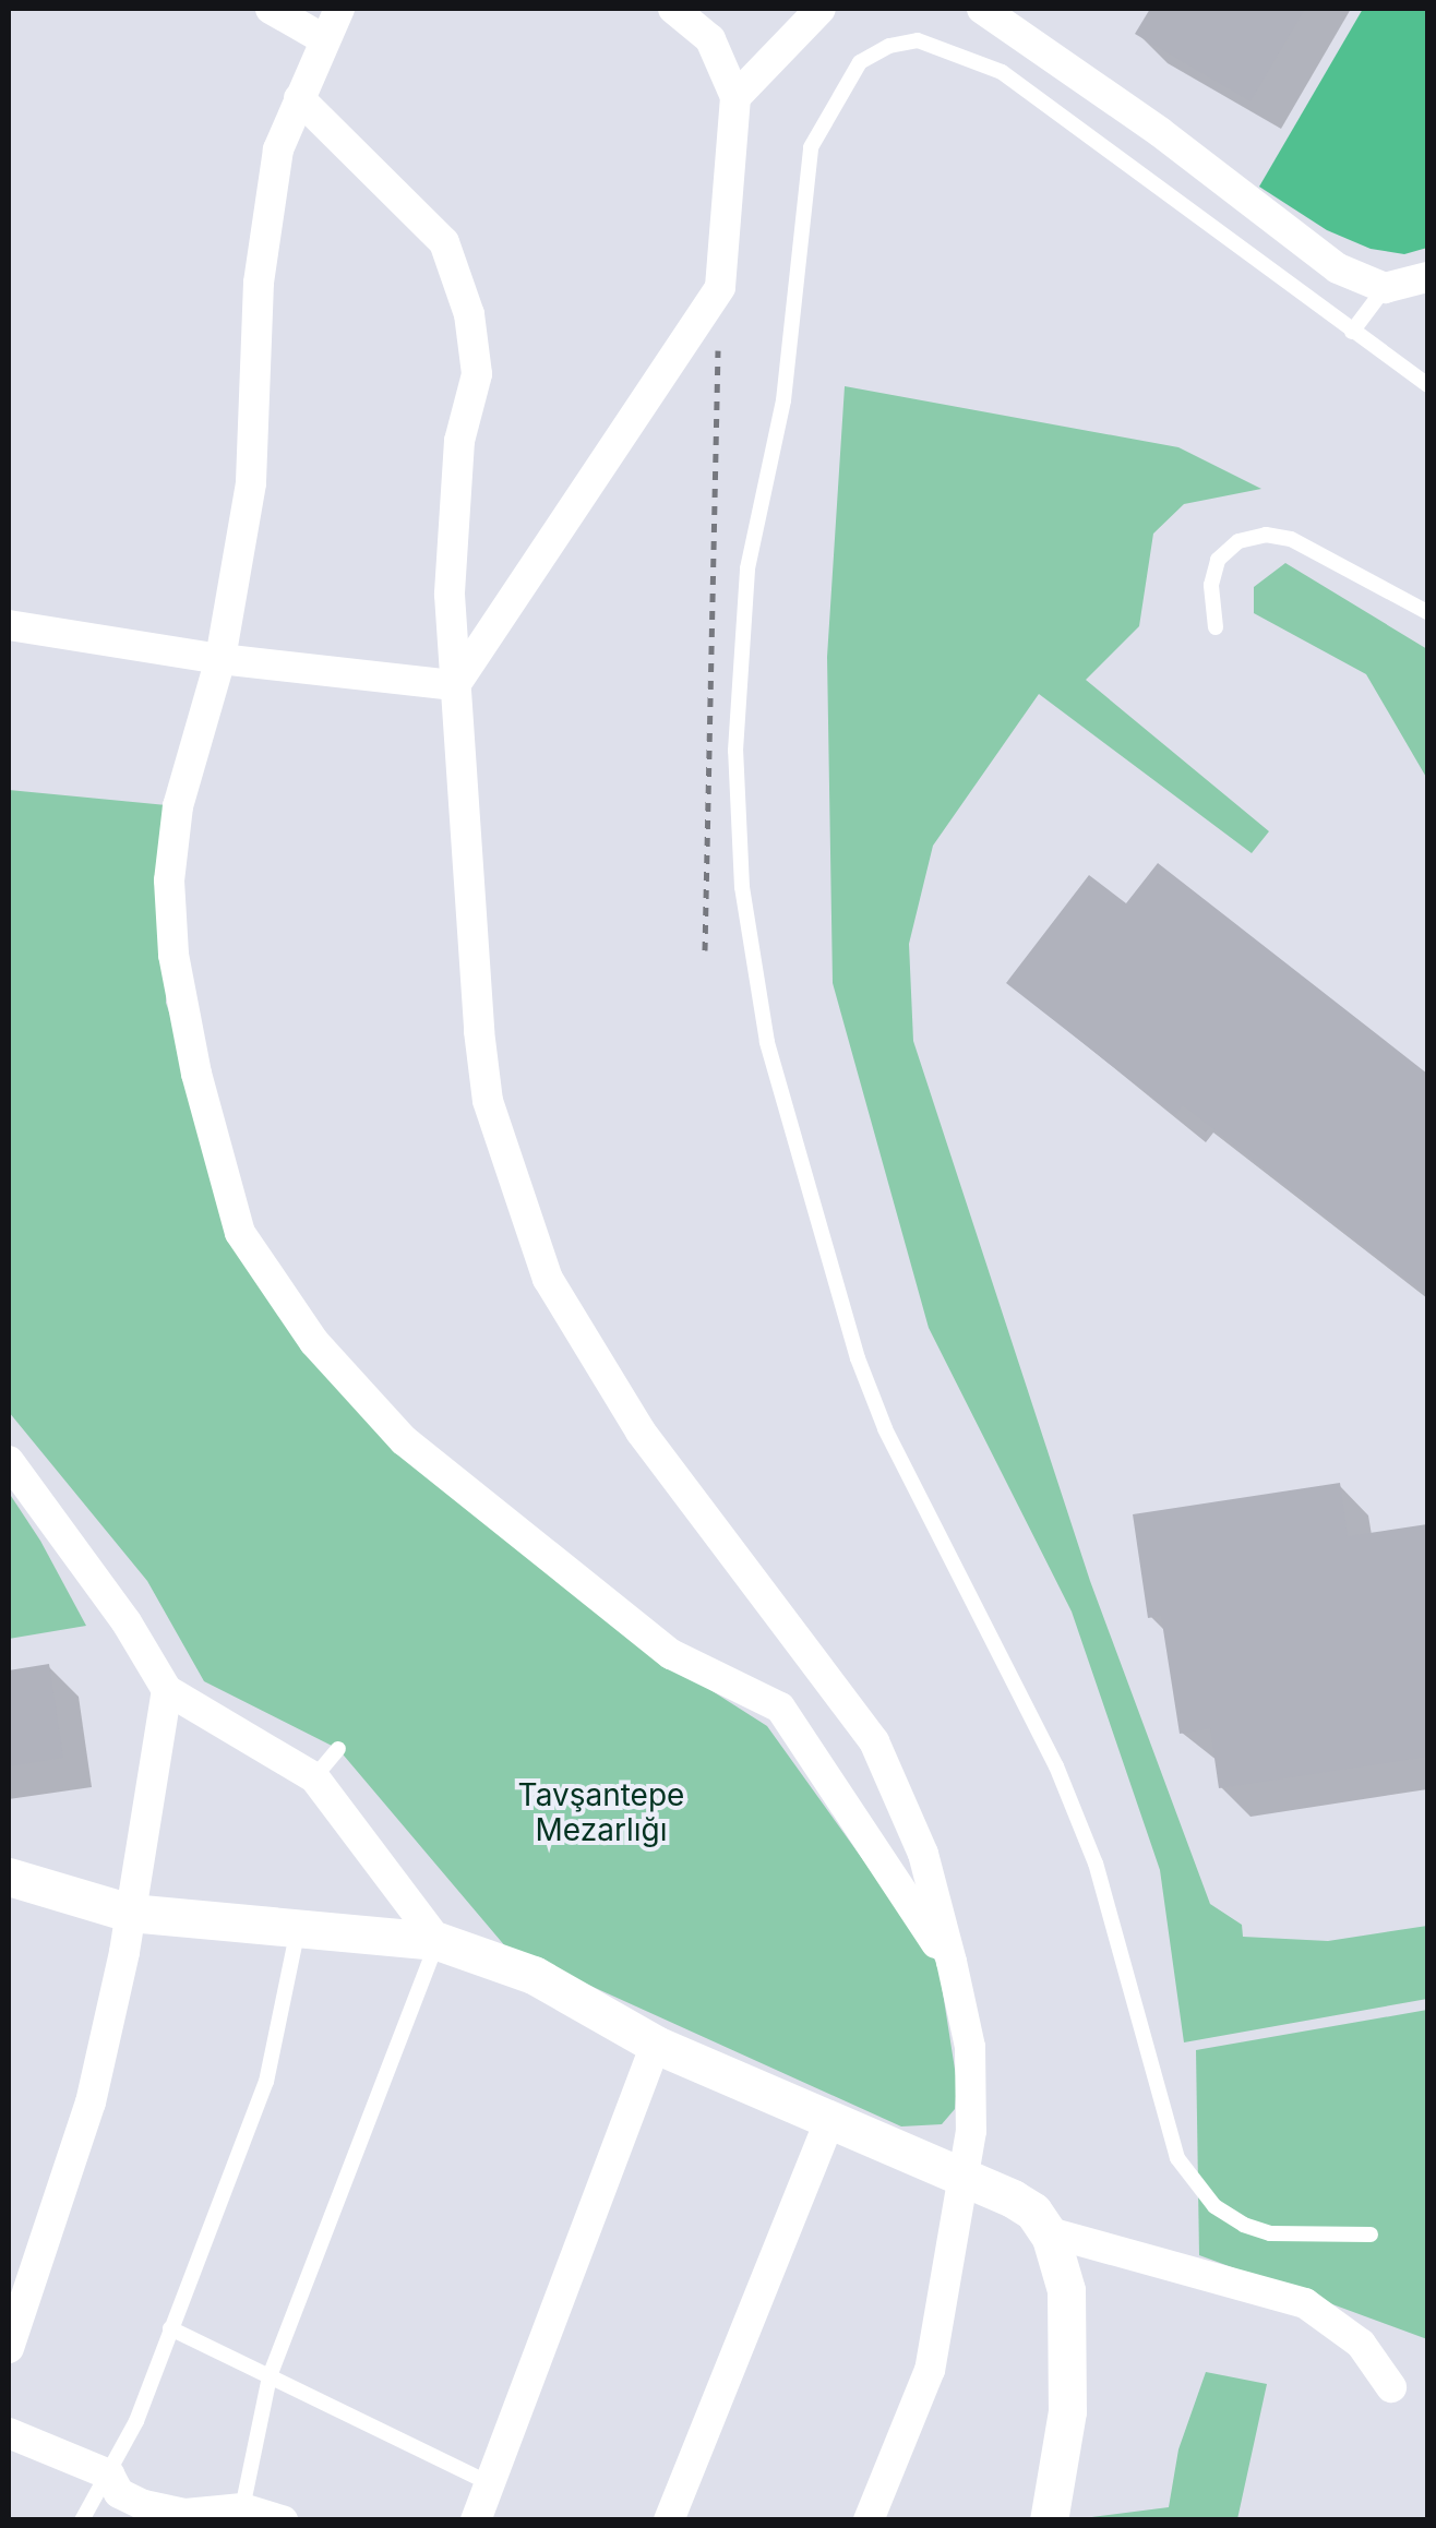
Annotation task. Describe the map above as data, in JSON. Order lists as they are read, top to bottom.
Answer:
{
  "parks": ["Tavşantepe Mezarlığı"]
}
